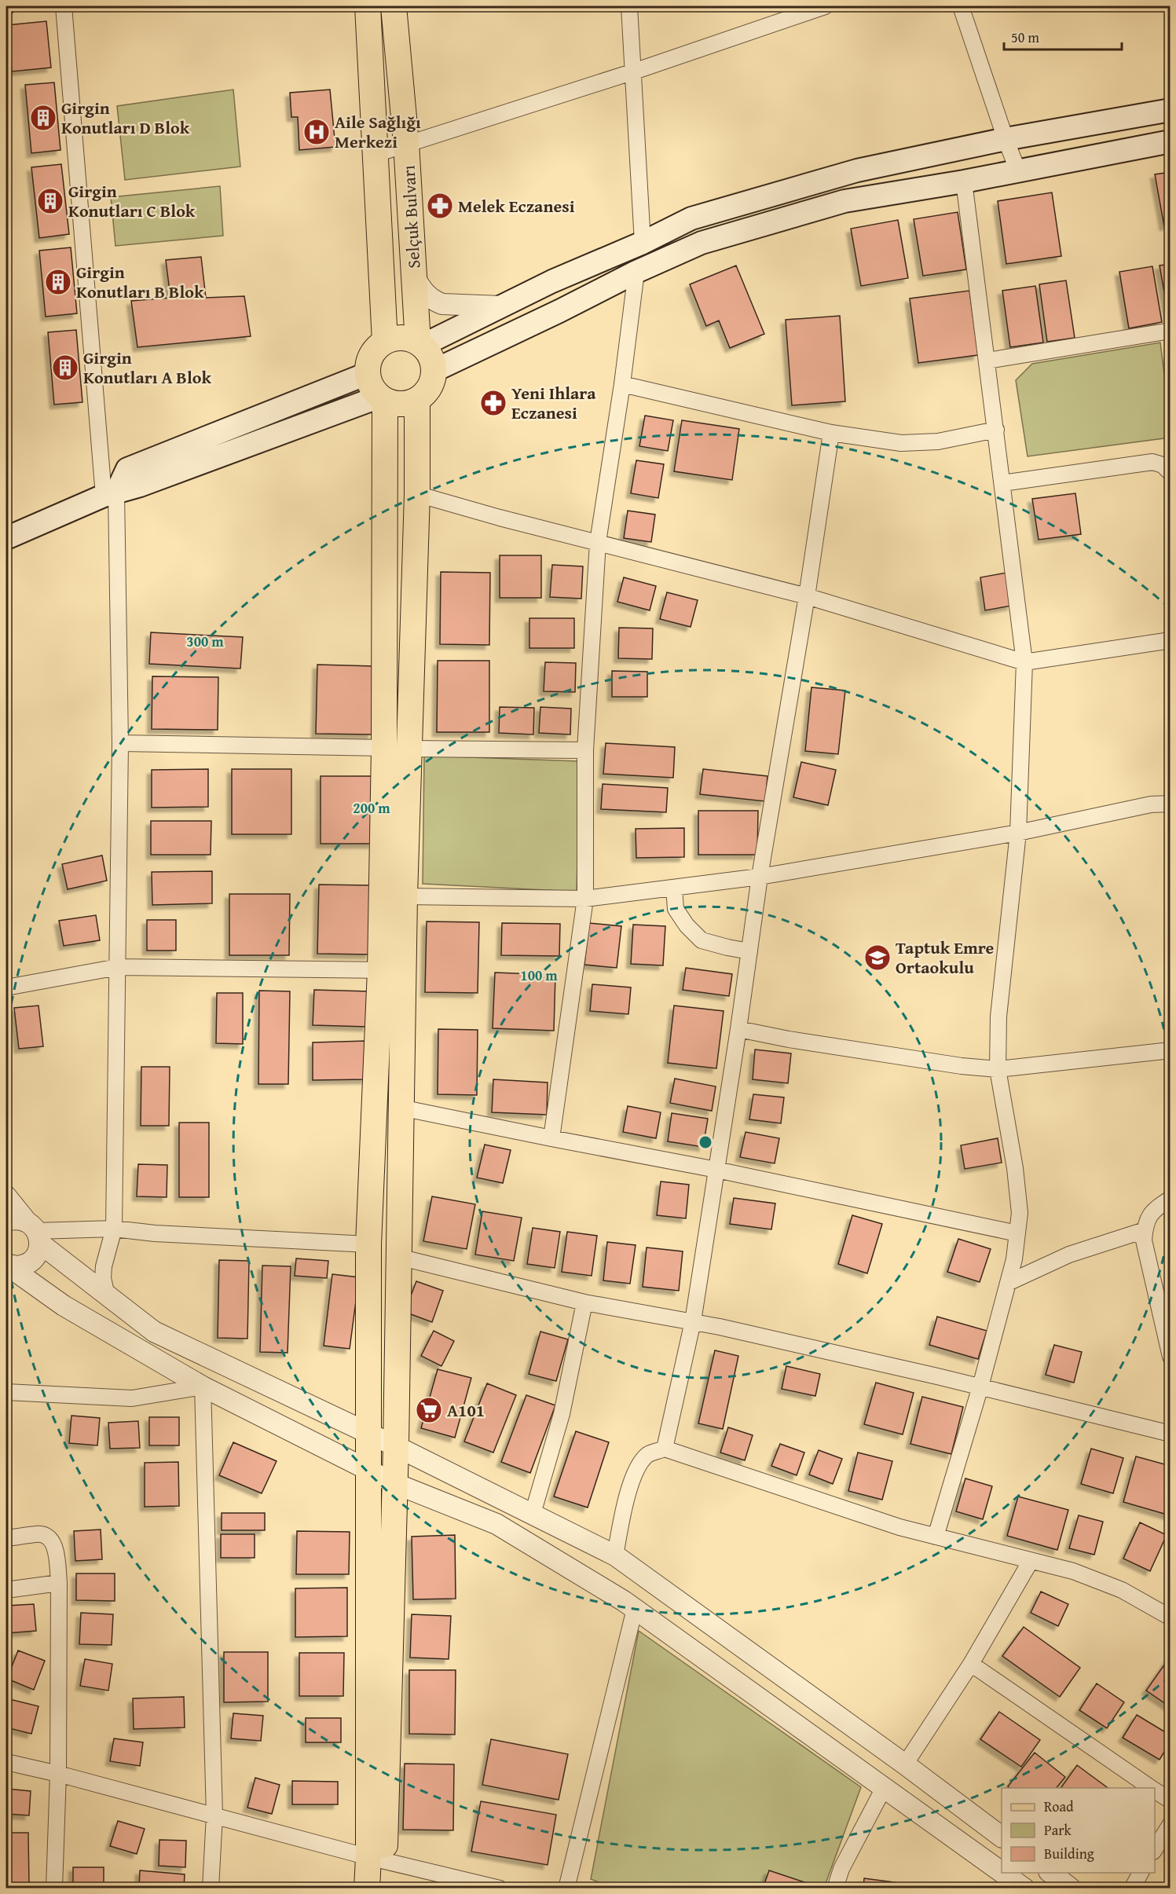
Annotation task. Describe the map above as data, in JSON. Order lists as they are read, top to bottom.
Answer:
{
  "streets": {
    "main road": ["Selçuk Bulvarı"]
  },
  "places": {
    "building": [
      "Girgin Konutları D Blok",
      "Girgin Konutları C Blok",
      "Girgin Konutları B Blok",
      "Girgin Konutları A Blok"
    ],
    "hospital": ["Aile Sağlığı Merkezi"],
    "pharmacy": ["Melek Eczanesi", "Yeni Ihlara Eczanesi"],
    "school or university": ["Taptuk Emre Ortaokulu"],
    "supermarket": ["A101"]
  },
  "legend": ["Road", "Park", "Building"],
  "scale_bar": "50 m",
  "rings": ["300 m", "200 m", "100 m"]
}
